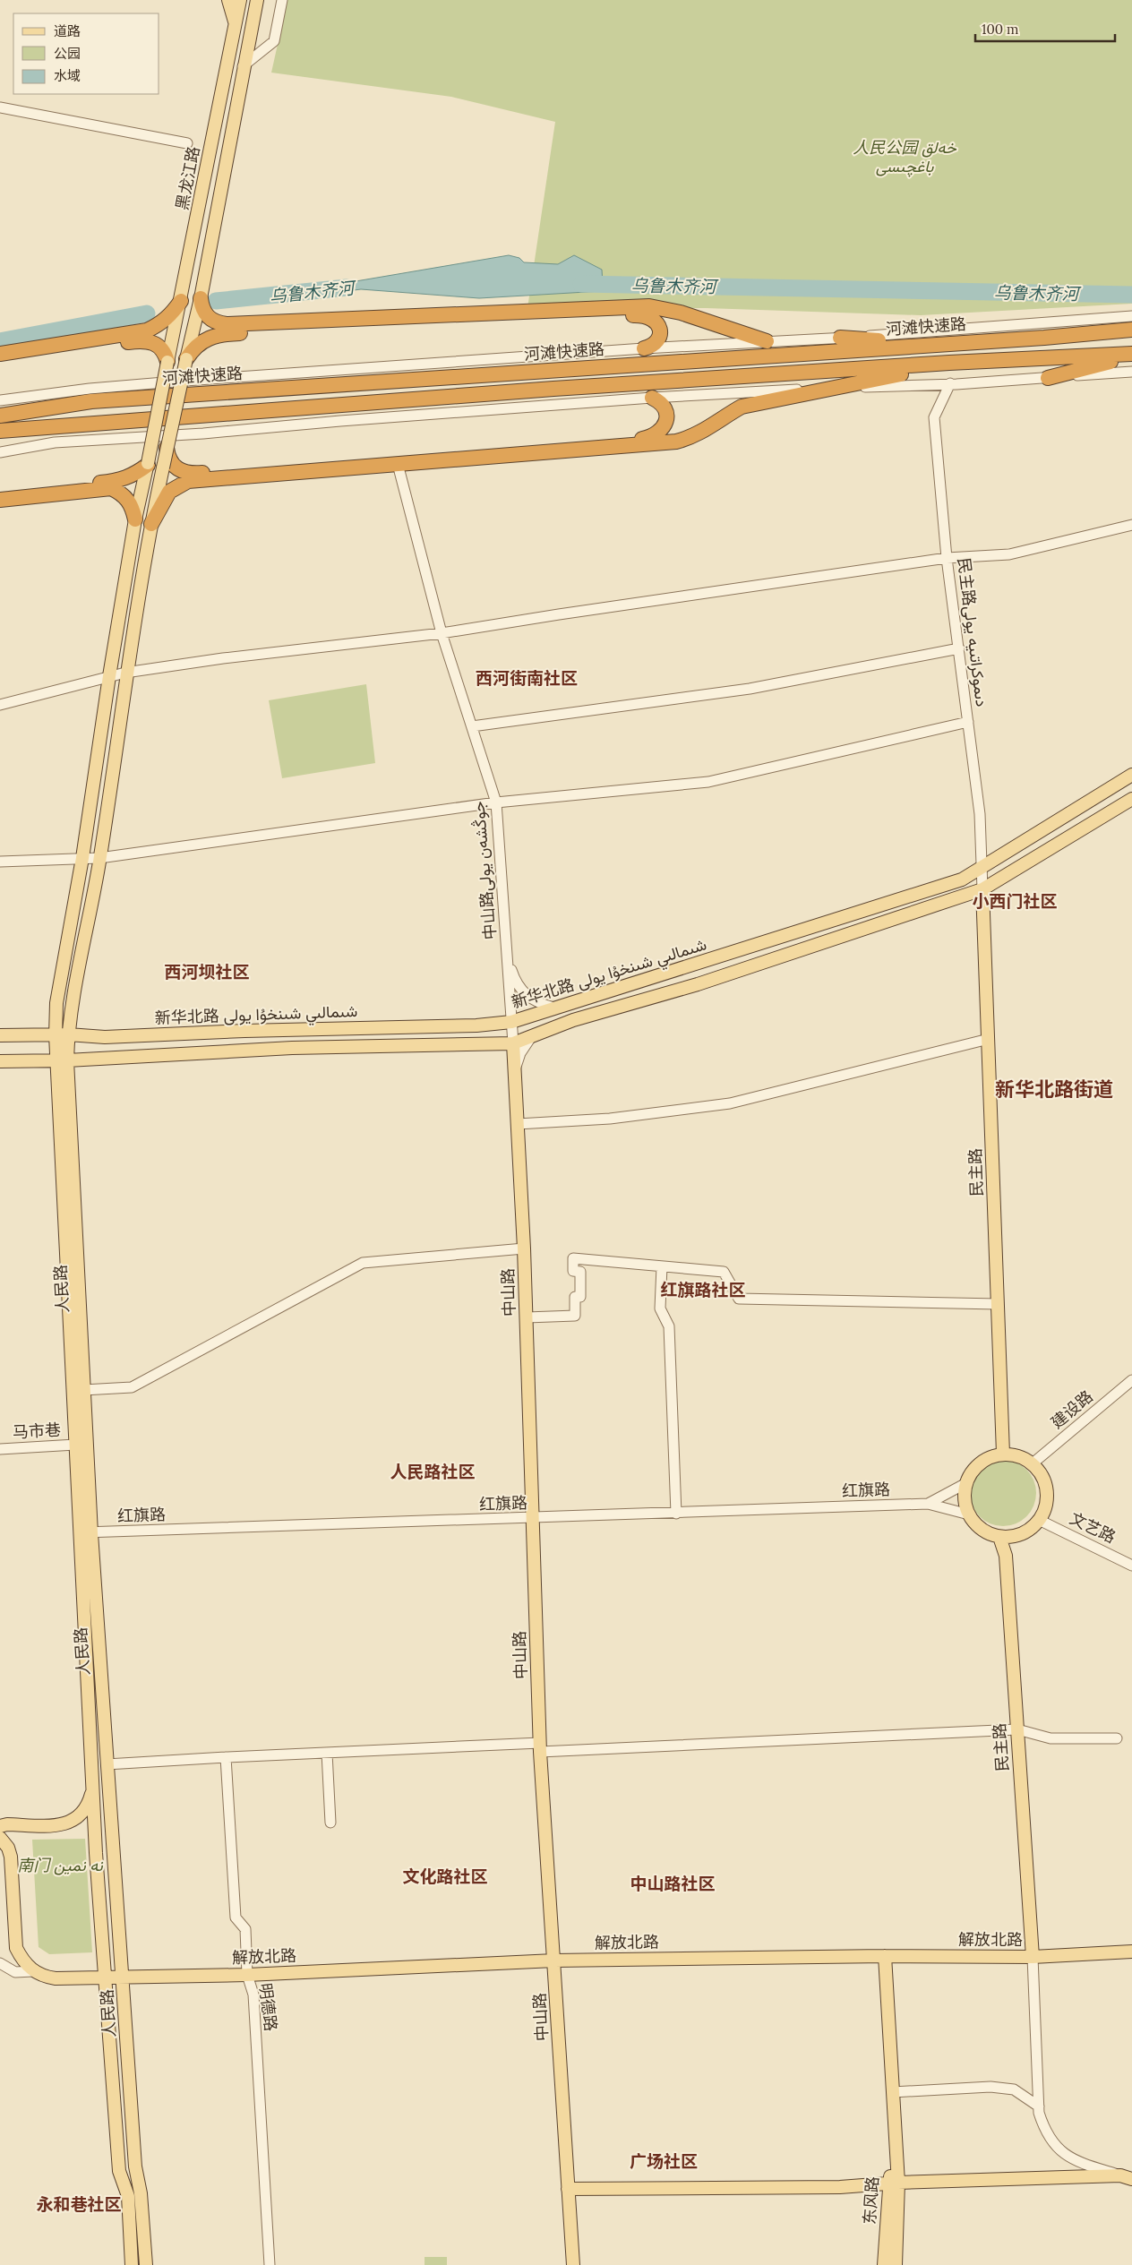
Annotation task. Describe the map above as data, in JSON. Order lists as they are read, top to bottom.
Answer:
{
  "streets": {
    "highway": ["河滩快速路"],
    "main road": [
      "黑龙江路",
      "新华北路 شىمالىي شىنخۇا يولى",
      "民主路",
      "人民路",
      "中山路",
      "解放北路",
      "东风路"
    ],
    "street": [
      "民主路دىموكراتىيە يولى",
      "中山路جوڭشەن يولى",
      "建设路",
      "马市巷",
      "红旗路",
      "文艺路",
      "明德路"
    ]
  },
  "crossings": [
    ["黑龙江路", "人民路"],
    ["民主路دىموكراتىيە يولى", "新华北路 شىمالىي شىنخۇا يولى"],
    ["民主路دىموكراتىيە يولى", "民主路"],
    ["中山路جوڭشەن يولى", "新华北路 شىمالىي شىنخۇا يولى"],
    ["中山路جوڭشەن يولى", "中山路"],
    ["新华北路 شىمالىي شىنخۇا يولى", "人民路"],
    ["民主路", "建设路"],
    ["民主路", "文艺路"],
    ["民主路", "解放北路"],
    ["人民路", "马市巷"],
    ["人民路", "红旗路"],
    ["人民路", "解放北路"],
    ["中山路", "红旗路"],
    ["中山路", "解放北路"],
    ["建设路", "文艺路"],
    ["解放北路", "明德路"]
  ],
  "districts": [
    "西河街南社区",
    "小西门社区",
    "西河坝社区",
    "新华北路街道",
    "红旗路社区",
    "人民路社区",
    "文化路社区",
    "中山路社区",
    "广场社区",
    "永和巷社区"
  ],
  "water": ["乌鲁木齐河"],
  "parks": ["人民公园 خەلق باغچىسى", "南门 نە نمين"],
  "legend": ["道路", "公园", "水域"],
  "scale_bar": "100 m"
}
